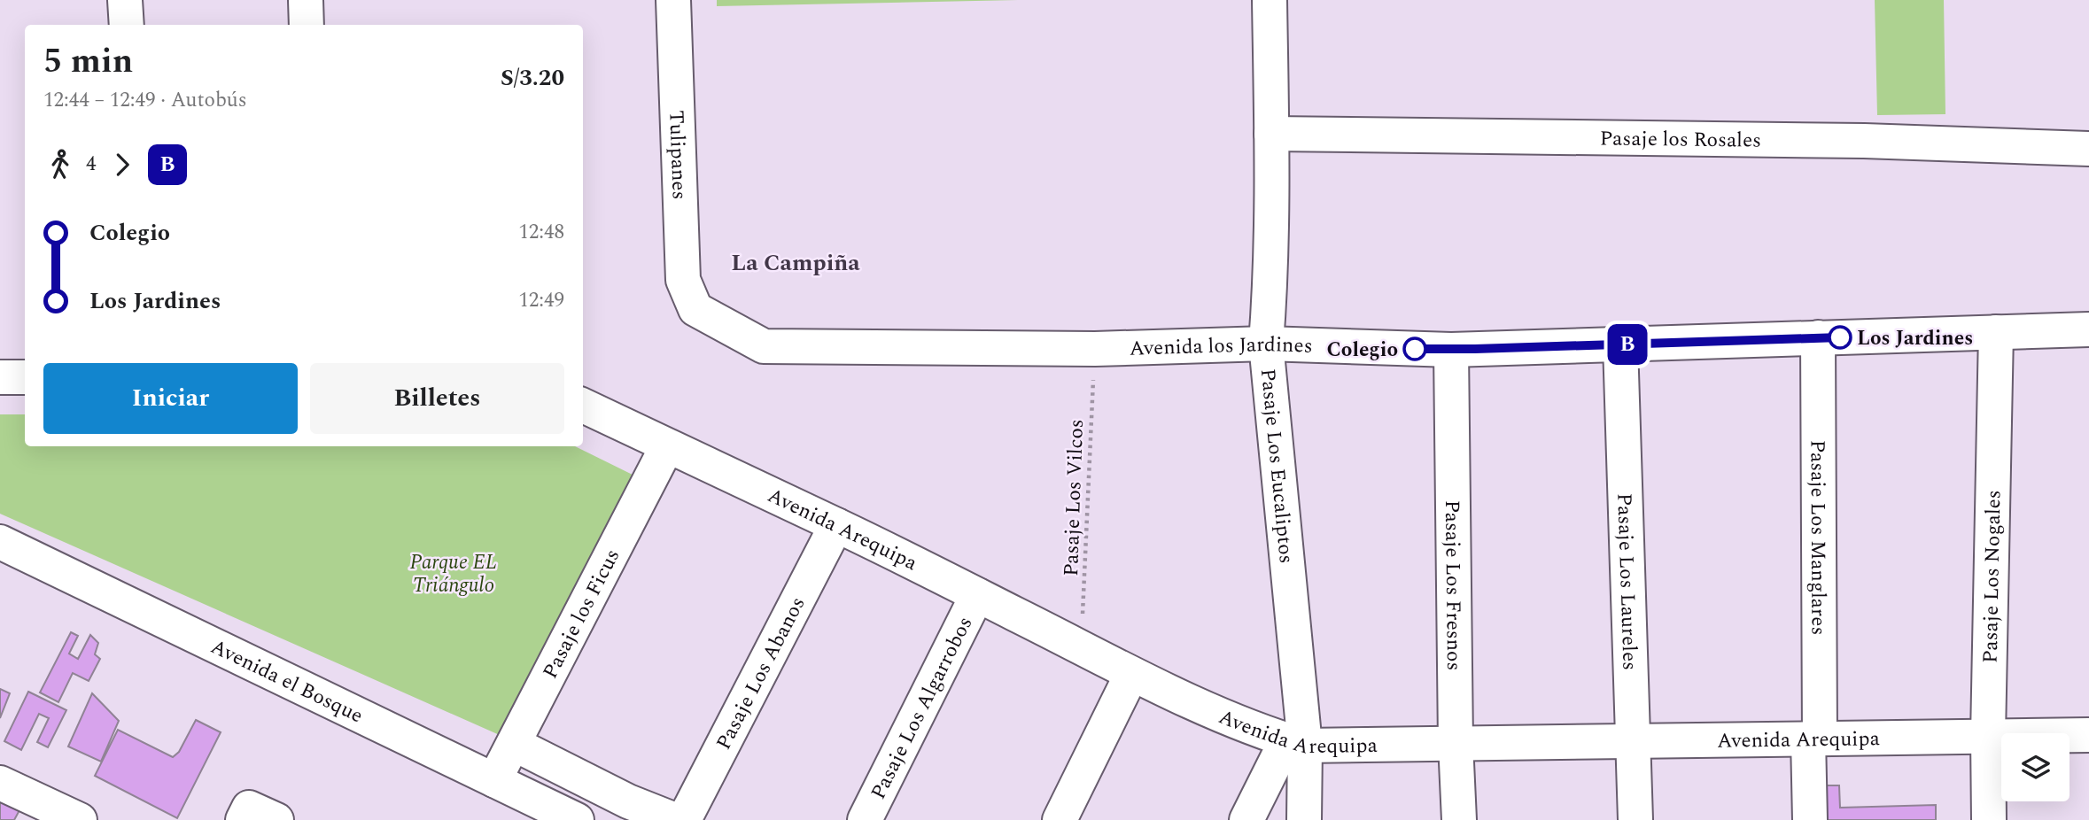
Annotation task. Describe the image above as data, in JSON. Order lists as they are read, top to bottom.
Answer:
{
  "streets": {
    "street": [
      "Pasaje los Rosales",
      "Tulipanes",
      "Avenida los Jardines",
      "Pasaje Los Eucaliptos",
      "Avenida Arequipa",
      "Pasaje Los Manglares",
      "Pasaje Los Nogales",
      "Pasaje Los Laureles",
      "Pasaje Los Fresnos",
      "Pasaje los Ficus",
      "Pasaje Los Abanos",
      "Avenida el Bosque",
      "Pasaje Los Algarrobos"
    ],
    "path": ["Pasaje Los Vilcos"]
  },
  "crossings": [
    ["Pasaje los Rosales", "Pasaje Los Eucaliptos"],
    ["Tulipanes", "Avenida los Jardines"],
    ["Avenida los Jardines", "Pasaje Los Eucaliptos"],
    ["Avenida los Jardines", "Pasaje Los Vilcos"],
    ["Avenida los Jardines", "Pasaje Los Manglares"],
    ["Avenida los Jardines", "Pasaje Los Nogales"],
    ["Avenida los Jardines", "Pasaje Los Laureles"],
    ["Avenida los Jardines", "Pasaje Los Fresnos"],
    ["Pasaje Los Eucaliptos", "Avenida Arequipa"],
    ["Pasaje Los Vilcos", "Avenida Arequipa"],
    ["Avenida Arequipa", "Pasaje Los Manglares"],
    ["Avenida Arequipa", "Pasaje Los Nogales"],
    ["Avenida Arequipa", "Pasaje Los Laureles"],
    ["Avenida Arequipa", "Pasaje Los Fresnos"],
    ["Avenida Arequipa", "Pasaje los Ficus"],
    ["Avenida Arequipa", "Pasaje Los Abanos"],
    ["Avenida Arequipa", "Pasaje Los Algarrobos"],
    ["Pasaje los Ficus", "Avenida el Bosque"]
  ],
  "districts": ["La Campiña"],
  "parks": ["Parque EL Triángulo"],
  "places": ["Los Jardines", "Colegio"],
  "lines": ["bus line B"],
  "page": {
    "on_map": "B",
    "heading": ["5 min", "12:44 – 12:49 · Autobús", "S/3.20"],
    "legs": ["4", "B"],
    "list": [
      {
        "name": "Colegio",
        "value": "12:48"
      },
      {
        "name": "Los Jardines",
        "value": "12:49"
      }
    ],
    "buttons": ["Iniciar", "Billetes"]
  }
}
